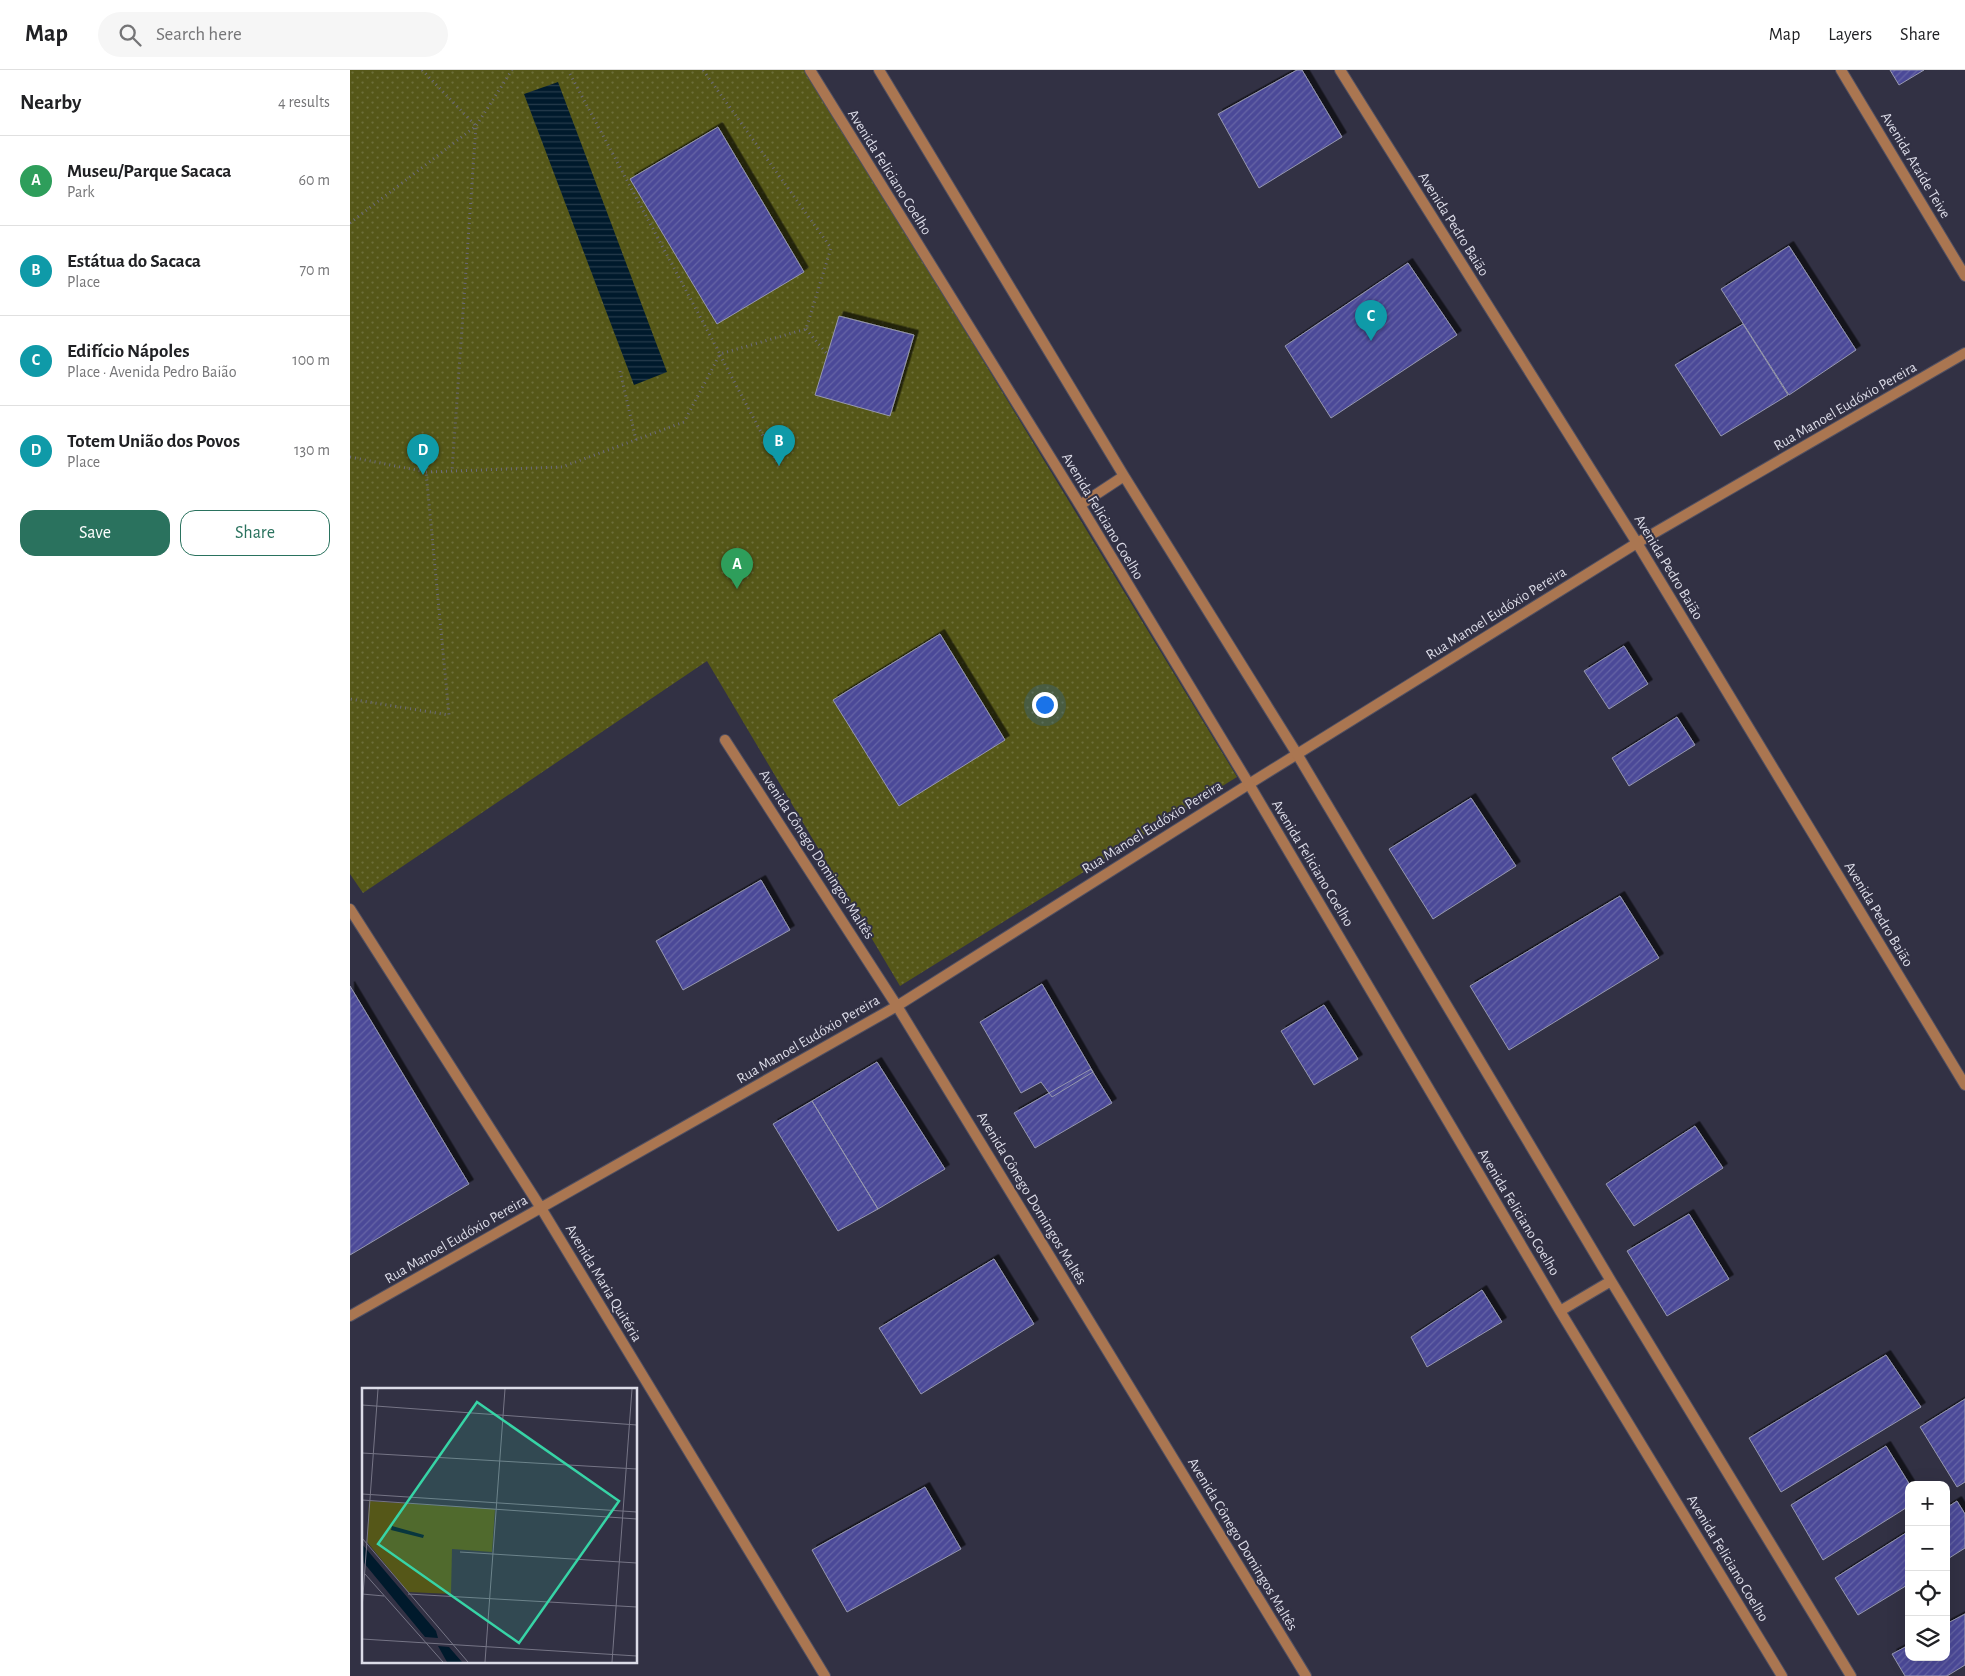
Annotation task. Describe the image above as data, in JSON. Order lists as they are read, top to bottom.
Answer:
{
  "streets": {
    "street": [
      "Avenida Ataíde Teive",
      "Avenida Feliciano Coelho",
      "Avenida Pedro Baião",
      "Rua Manoel Eudóxio Pereira",
      "Avenida Cônego Domingos Maltês",
      "Avenida Maria Quitéria"
    ]
  },
  "crossings": [
    ["Avenida Feliciano Coelho", "Rua Manoel Eudóxio Pereira"],
    ["Avenida Pedro Baião", "Rua Manoel Eudóxio Pereira"],
    ["Rua Manoel Eudóxio Pereira", "Avenida Cônego Domingos Maltês"],
    ["Rua Manoel Eudóxio Pereira", "Avenida Maria Quitéria"]
  ],
  "page": {
    "header": "Map",
    "search": "Search here",
    "nav": ["Map", "Layers", "Share"],
    "heading": ["Nearby", "4 results"],
    "list": [
      {
        "mark": "A",
        "name": "Museu/Parque Sacaca",
        "note": "Park",
        "value": "60 m"
      },
      {
        "mark": "B",
        "name": "Estátua do Sacaca",
        "note": "Place",
        "value": "70 m"
      },
      {
        "mark": "C",
        "name": "Edifício Nápoles",
        "note": "Place · Avenida Pedro Baião",
        "value": "100 m"
      },
      {
        "mark": "D",
        "name": "Totem União dos Povos",
        "note": "Place",
        "value": "130 m"
      }
    ],
    "pins": [
      "C",
      "B",
      "D",
      "A"
    ],
    "buttons": ["Save", "Share"],
    "map_buttons": ["+", "−"]
  }
}
